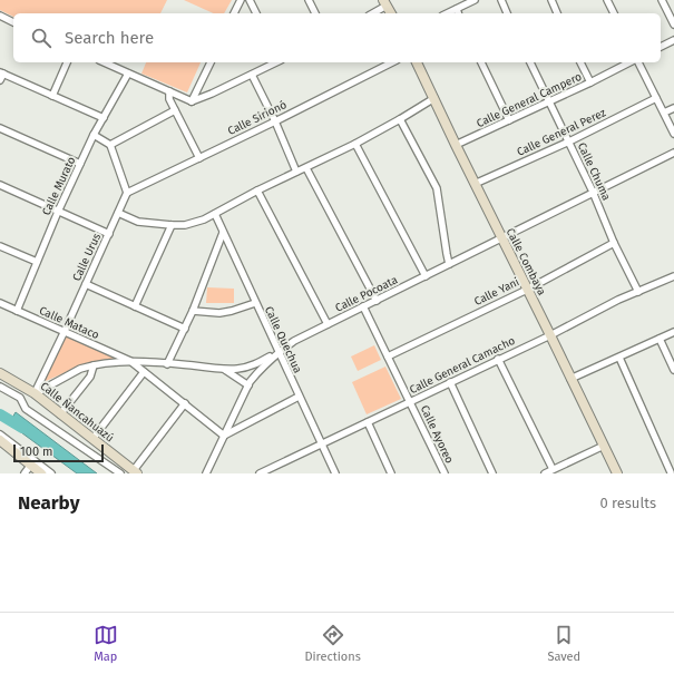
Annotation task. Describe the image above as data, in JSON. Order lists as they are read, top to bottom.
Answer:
{
  "streets": {
    "street": [
      "Calle General Campero",
      "Calle Sirionó",
      "Calle General Perez",
      "Calle Chuma",
      "Calle Murato",
      "Calle Urus",
      "Calle Combaya",
      "Calle Yani",
      "Calle Pocoata",
      "Calle Mataco",
      "Calle Quechua",
      "Calle General Camacho",
      "Calle Ñancahuazú",
      "Calle Ayoreo"
    ]
  },
  "crossings": [
    ["Calle General Campero", "Calle Chuma"],
    ["Calle General Campero", "Calle Combaya"],
    ["Calle Sirionó", "Calle Urus"],
    ["Calle General Perez", "Calle Chuma"],
    ["Calle General Perez", "Calle Combaya"],
    ["Calle Chuma", "Calle Yani"],
    ["Calle Chuma", "Calle Pocoata"],
    ["Calle Chuma", "Calle General Camacho"],
    ["Calle Murato", "Calle Mataco"],
    ["Calle Urus", "Calle Mataco"],
    ["Calle Urus", "Calle Ñancahuazú"],
    ["Calle Combaya", "Calle Yani"],
    ["Calle Combaya", "Calle Pocoata"],
    ["Calle Combaya", "Calle General Camacho"],
    ["Calle Yani", "Calle Ayoreo"],
    ["Calle Pocoata", "Calle Quechua"],
    ["Calle Pocoata", "Calle Ayoreo"],
    ["Calle Quechua", "Calle General Camacho"],
    ["Calle General Camacho", "Calle Ayoreo"]
  ],
  "scale_bar": "100 m",
  "page": {
    "search": "Search here",
    "scale": "100 m",
    "heading": ["Nearby", "0 results"],
    "nav": ["Map", "Directions", "Saved"]
  }
}
